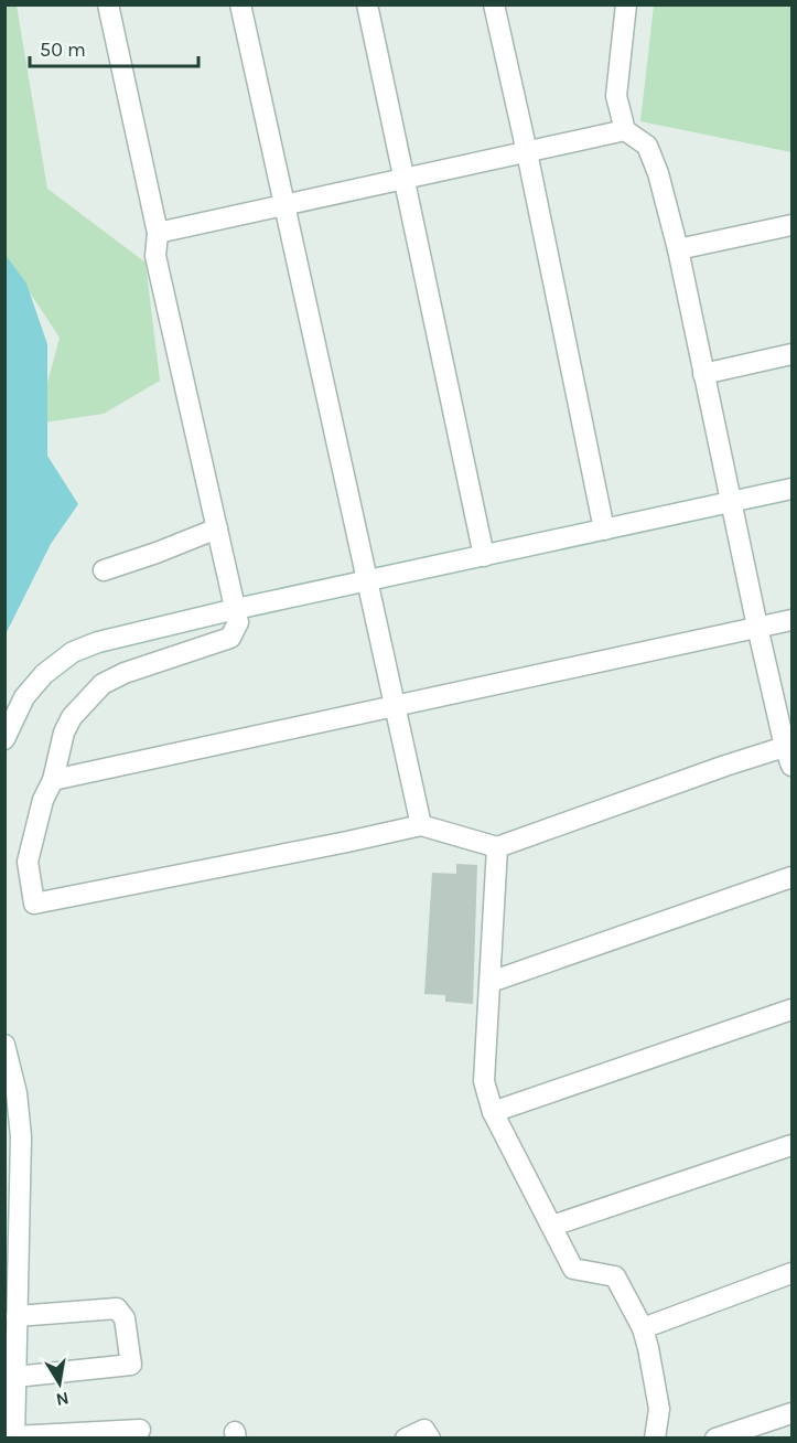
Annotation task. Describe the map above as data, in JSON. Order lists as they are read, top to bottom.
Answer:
{
  "scale_bar": "50 m",
  "north": "bottom"
}
